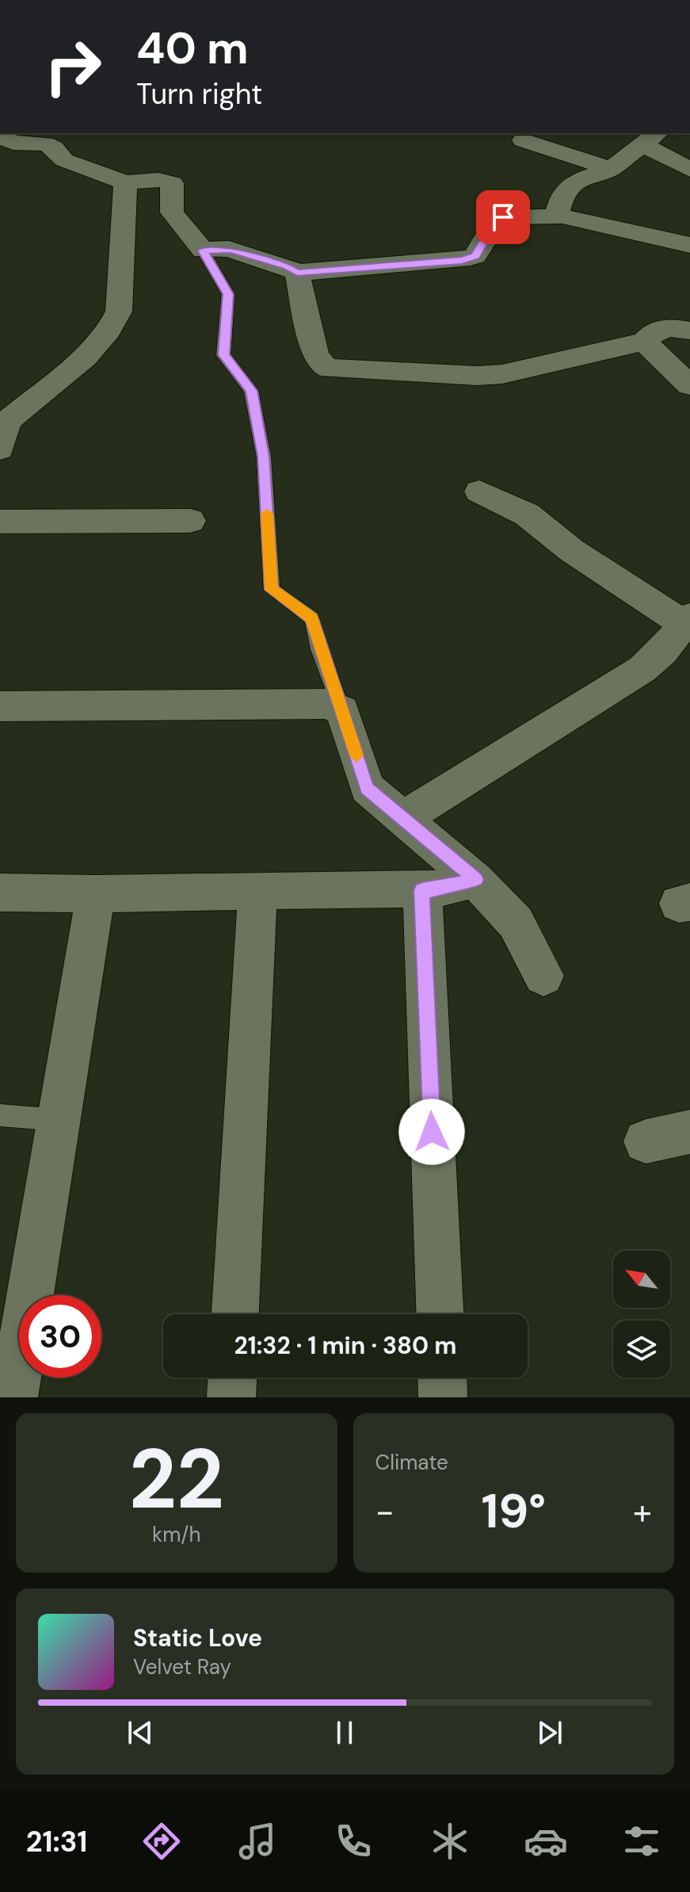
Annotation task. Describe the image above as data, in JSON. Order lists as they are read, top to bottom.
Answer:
{
  "north": "top left",
  "page": {
    "turn": ["40 m", "Turn right"],
    "limit": "30",
    "trip": "21:32 · 1 min · 380 m",
    "tile": [
      ["22", "km/h"],
      "Climate"
    ],
    "heat": ["−", "19°", "+"],
    "song": ["Static Love", "Velvet Ray"],
    "tabs": "21:31"
  }
}
